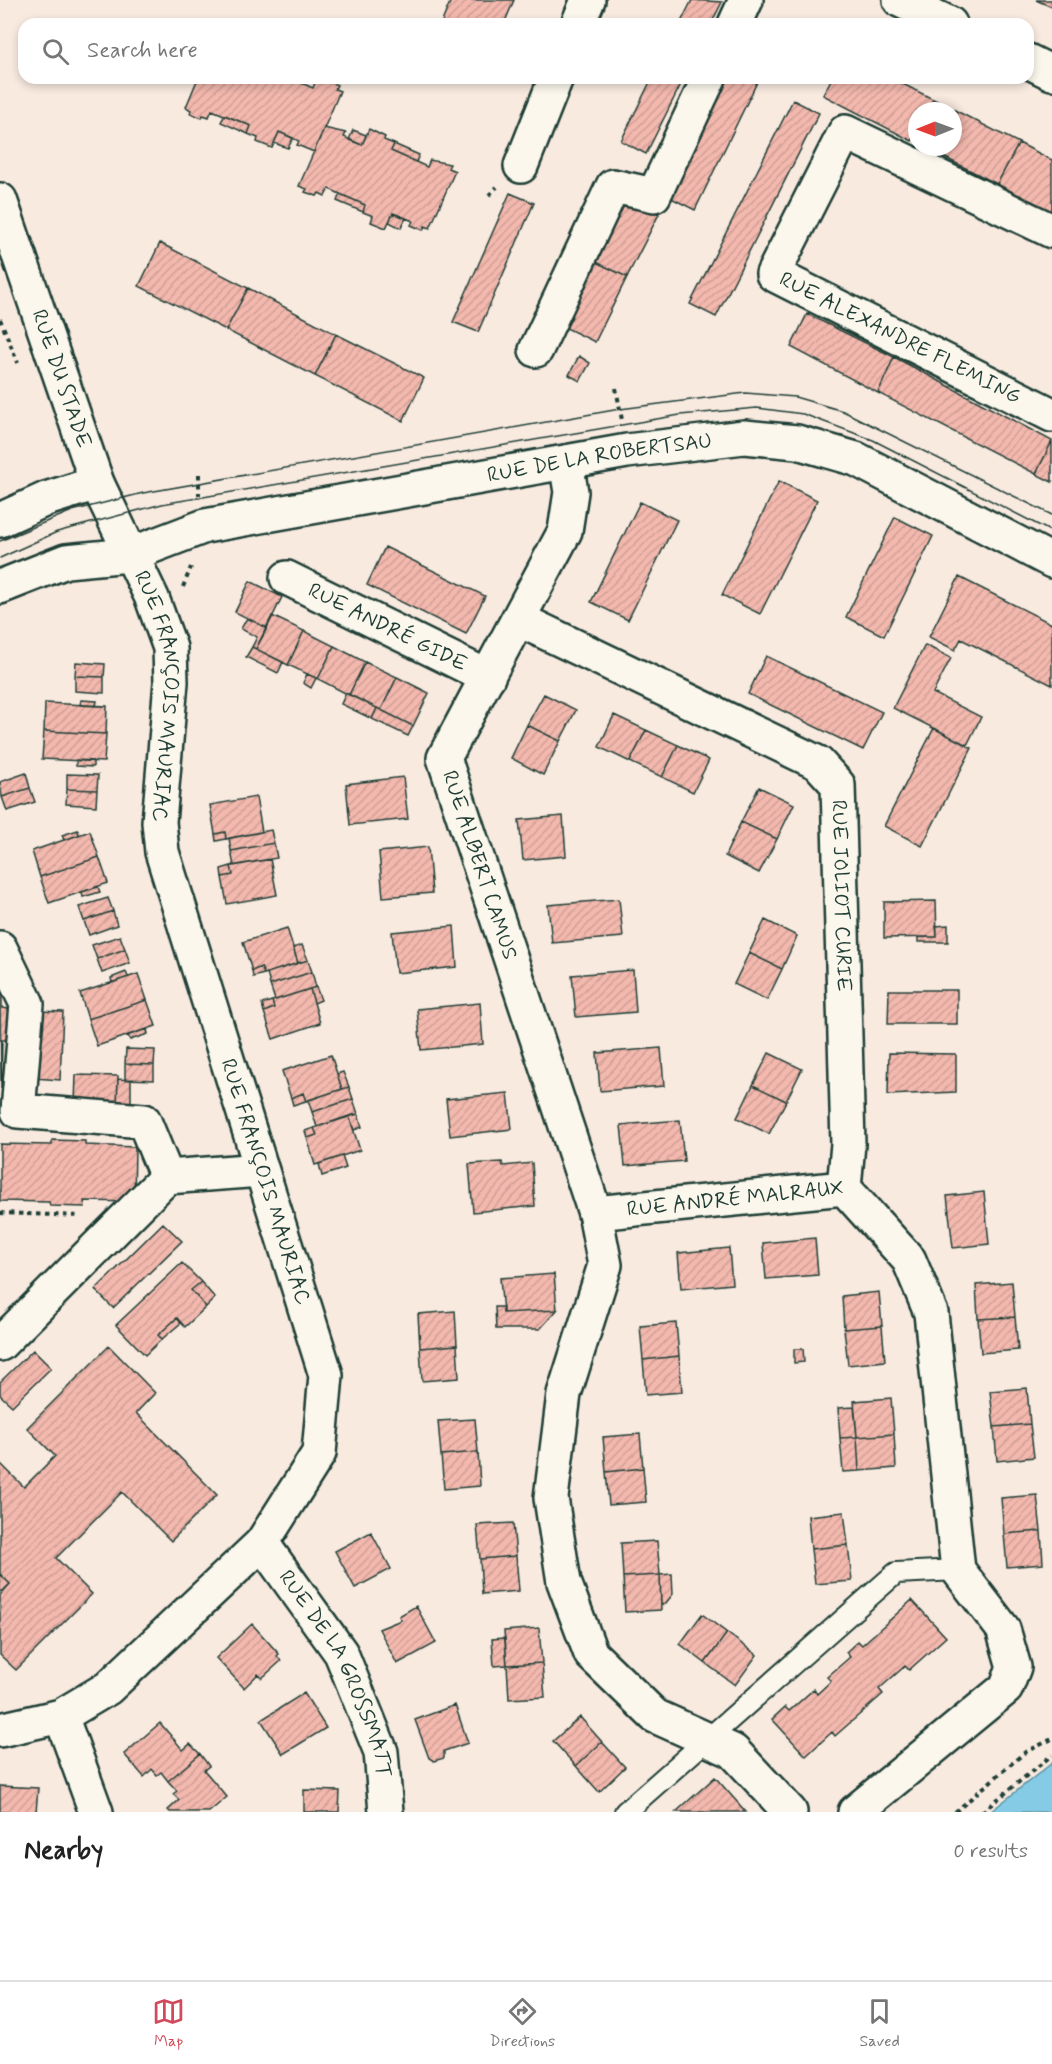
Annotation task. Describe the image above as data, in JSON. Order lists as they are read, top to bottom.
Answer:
{
  "streets": {
    "street": [
      "RUE ALEXANDRE FLEMING",
      "RUE DU STADE",
      "RUE DE LA ROBERTSAU",
      "RUE ANDRÉ GIDE",
      "RUE FRANÇOIS MAURIAC",
      "RUE ALBERT CAMUS",
      "RUE JOLIOT CURIE",
      "RUE ANDRÉ MALRAUX",
      "RUE DE LA GROSSMATT"
    ]
  },
  "crossings": [
    ["RUE DU STADE", "RUE DE LA ROBERTSAU"],
    ["RUE DU STADE", "RUE FRANÇOIS MAURIAC"],
    ["RUE DE LA ROBERTSAU", "RUE FRANÇOIS MAURIAC"],
    ["RUE DE LA ROBERTSAU", "RUE ALBERT CAMUS"],
    ["RUE ANDRÉ GIDE", "RUE ALBERT CAMUS"],
    ["RUE FRANÇOIS MAURIAC", "RUE DE LA GROSSMATT"],
    ["RUE ALBERT CAMUS", "RUE JOLIOT CURIE"],
    ["RUE ALBERT CAMUS", "RUE ANDRÉ MALRAUX"],
    ["RUE JOLIOT CURIE", "RUE ANDRÉ MALRAUX"]
  ],
  "north": "left",
  "page": {
    "search": "Search here",
    "heading": ["Nearby", "0 results"],
    "nav": ["Map", "Directions", "Saved"]
  }
}
